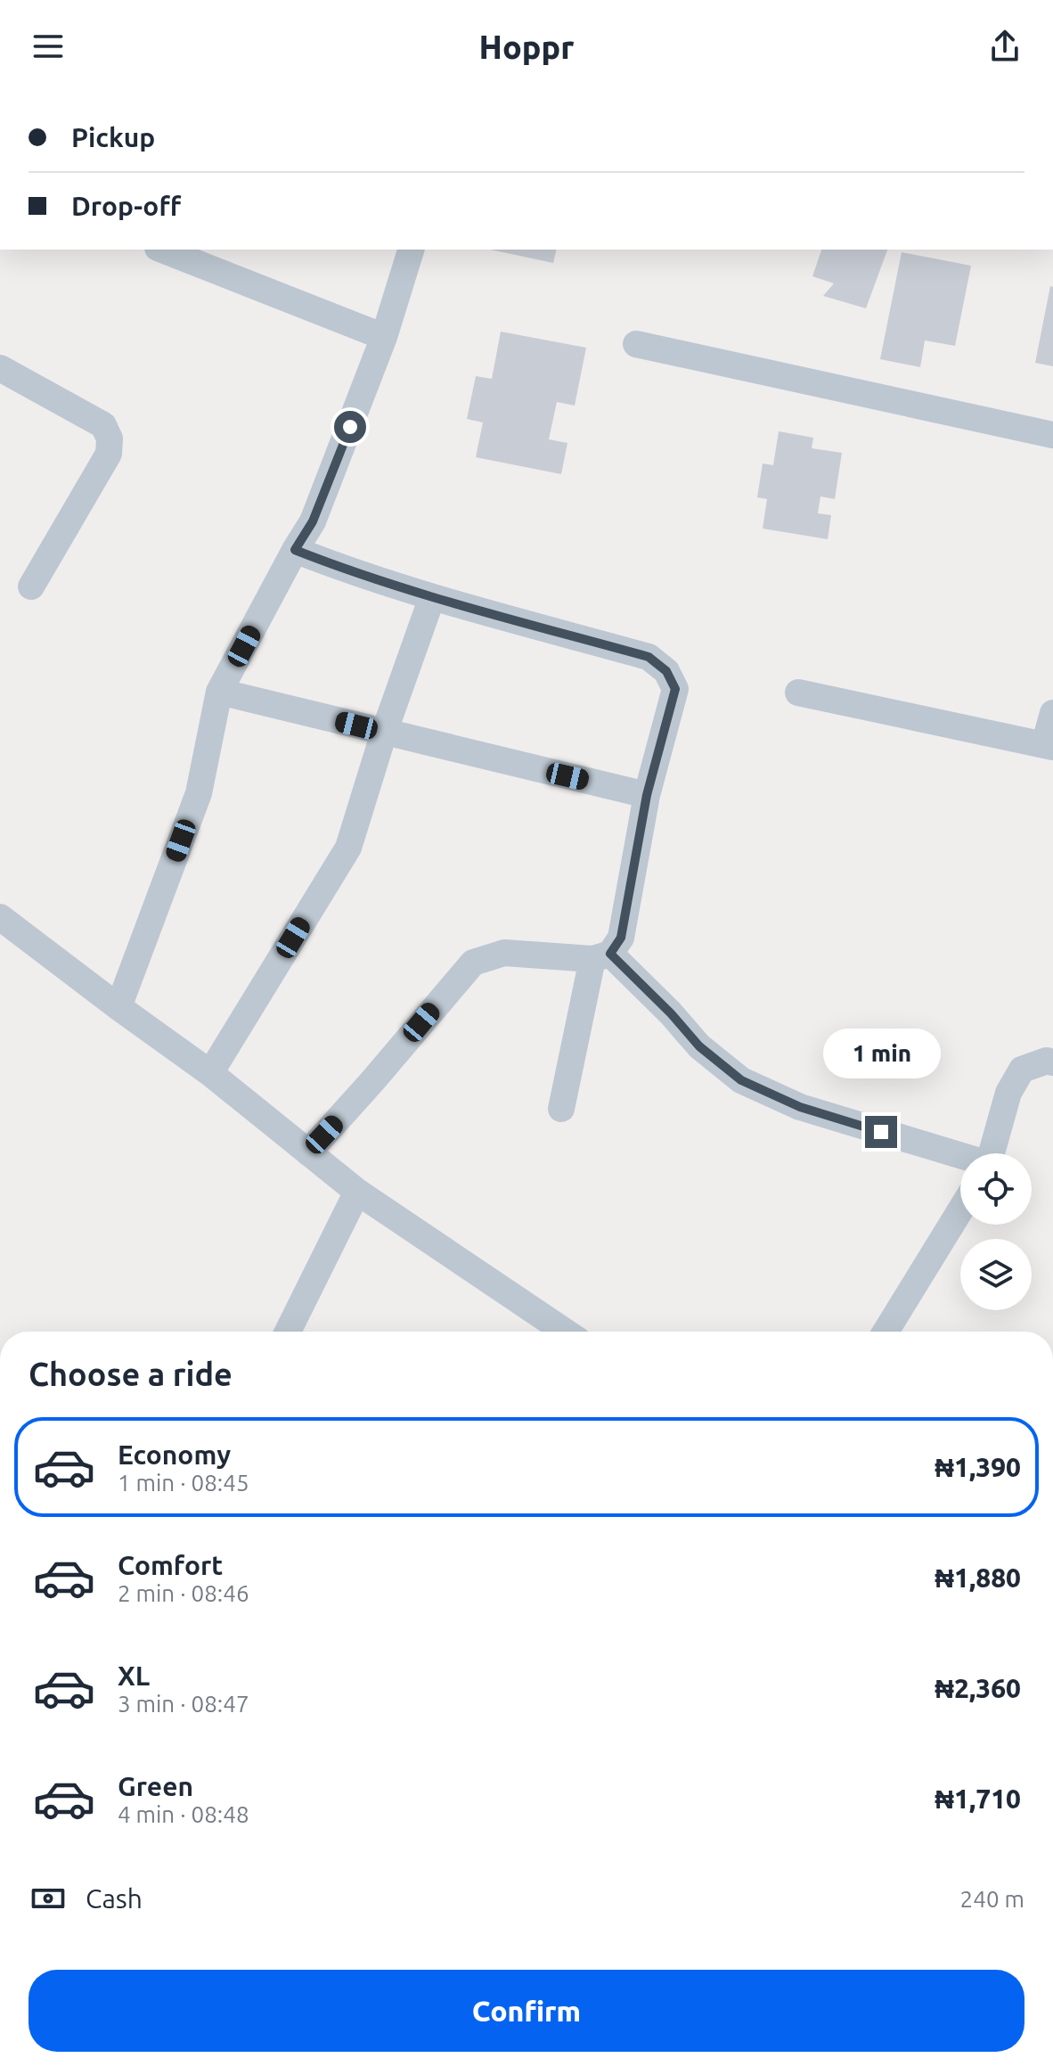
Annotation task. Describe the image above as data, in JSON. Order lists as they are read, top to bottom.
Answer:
{
  "page": {
    "header": "Hoppr",
    "banner": ["Pickup", "Drop-off"],
    "bubble": "1 min",
    "heading": "Choose a ride",
    "list": [
      {
        "name": "Economy",
        "note": "1 min · 08:45",
        "value": "₦1,390"
      },
      {
        "name": "Comfort",
        "note": "2 min · 08:46",
        "value": "₦1,880"
      },
      {
        "name": "XL",
        "note": "3 min · 08:47",
        "value": "₦2,360"
      },
      {
        "name": "Green",
        "note": "4 min · 08:48",
        "value": "₦1,710"
      }
    ],
    "pay": ["Cash", "240 m"],
    "buttons": "Confirm"
  }
}
